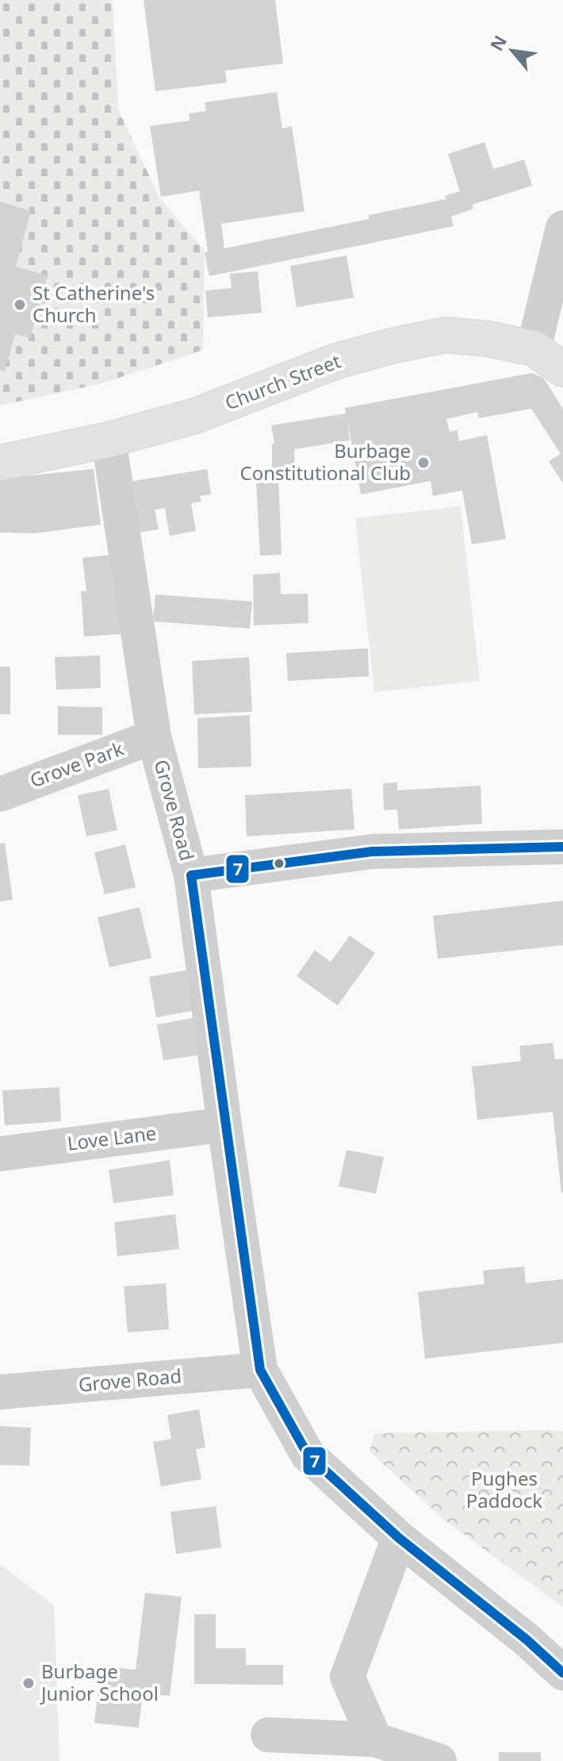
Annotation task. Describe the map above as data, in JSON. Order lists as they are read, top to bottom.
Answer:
{
  "streets": {
    "main road": ["Church Street"],
    "street": ["Grove Park", "Grove Road", "Love Lane"]
  },
  "crossings": [
    ["Church Street", "Grove Road"],
    ["Grove Park", "Grove Road"],
    ["Grove Road", "Love Lane"]
  ],
  "parks": ["Pughes Paddock"],
  "places": ["St Catherine's Church", "Burbage Constitutional Club", "Burbage Junior School"],
  "lines": ["transit line 7"],
  "north": "top left"
}
